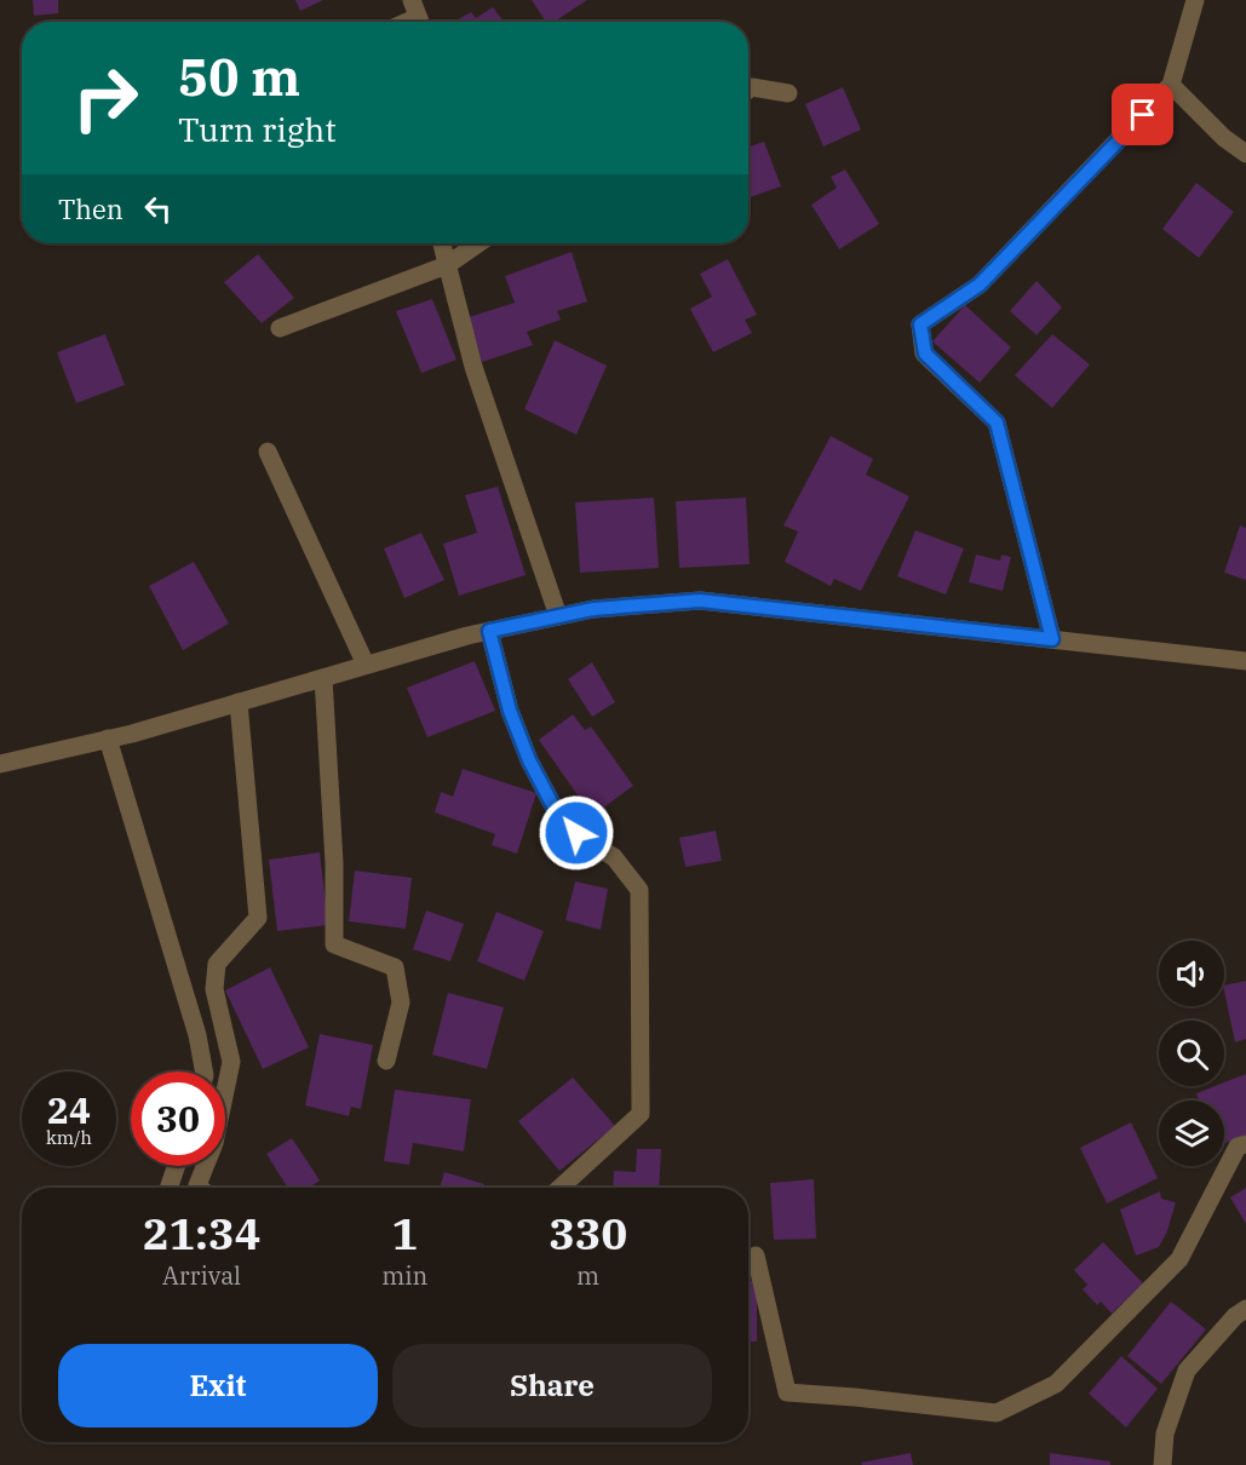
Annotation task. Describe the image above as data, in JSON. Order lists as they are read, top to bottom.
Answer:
{
  "page": {
    "turn": ["50 m", "Turn right"],
    "then": "Then",
    "speed": "24 km/h",
    "limit": "30",
    "eta": [
      "21:34",
      "Arrival",
      "1",
      "min",
      "330",
      "m"
    ],
    "buttons": ["Exit", "Share"]
  }
}
